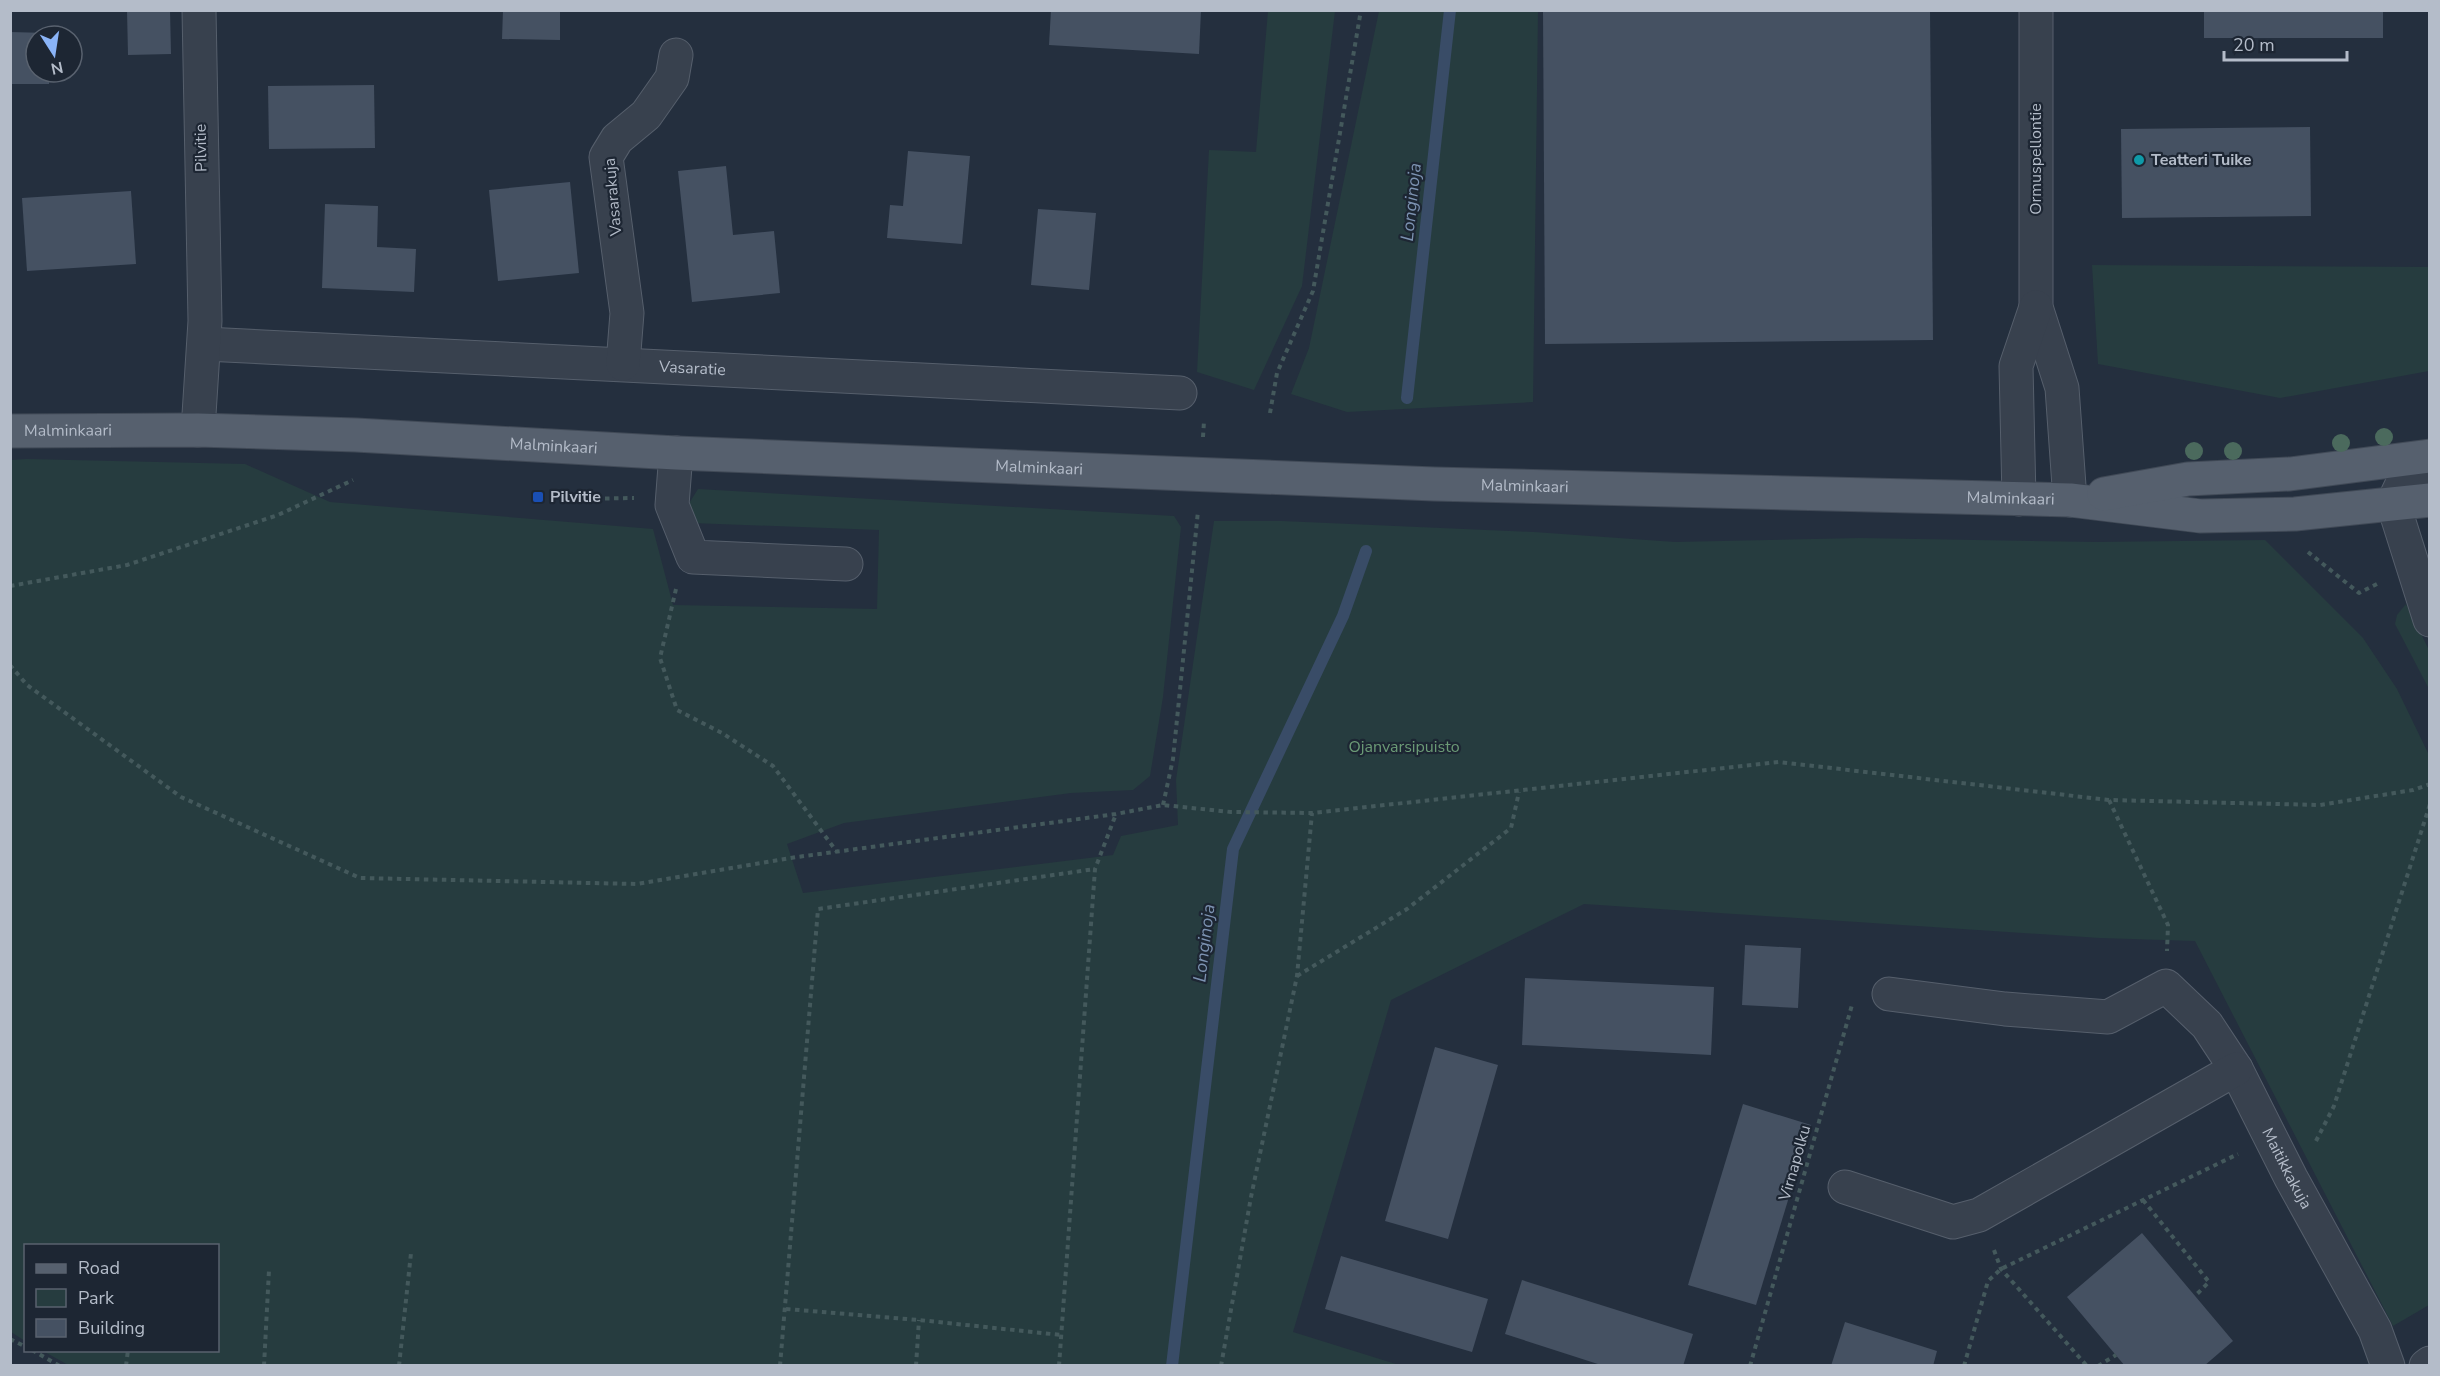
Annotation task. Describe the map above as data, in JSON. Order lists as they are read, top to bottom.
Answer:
{
  "streets": {
    "main road": ["Malminkaari"],
    "street": [
      "Pilvitie",
      "Ormuspellontie",
      "Vasarakuja",
      "Vasaratie",
      "Maitikkakuja"
    ],
    "path": ["Virnapolku"]
  },
  "crossings": [
    ["Pilvitie", "Vasaratie"],
    ["Pilvitie", "Malminkaari"],
    ["Ormuspellontie", "Malminkaari"],
    ["Vasarakuja", "Vasaratie"]
  ],
  "water": ["Longinoja"],
  "parks": ["Ojanvarsipuisto"],
  "places": {
    "other": ["Teatteri Tuike"],
    "transit": ["Pilvitie"]
  },
  "legend": ["Road", "Park", "Building"],
  "scale_bar": "20 m",
  "north": "bottom"
}
